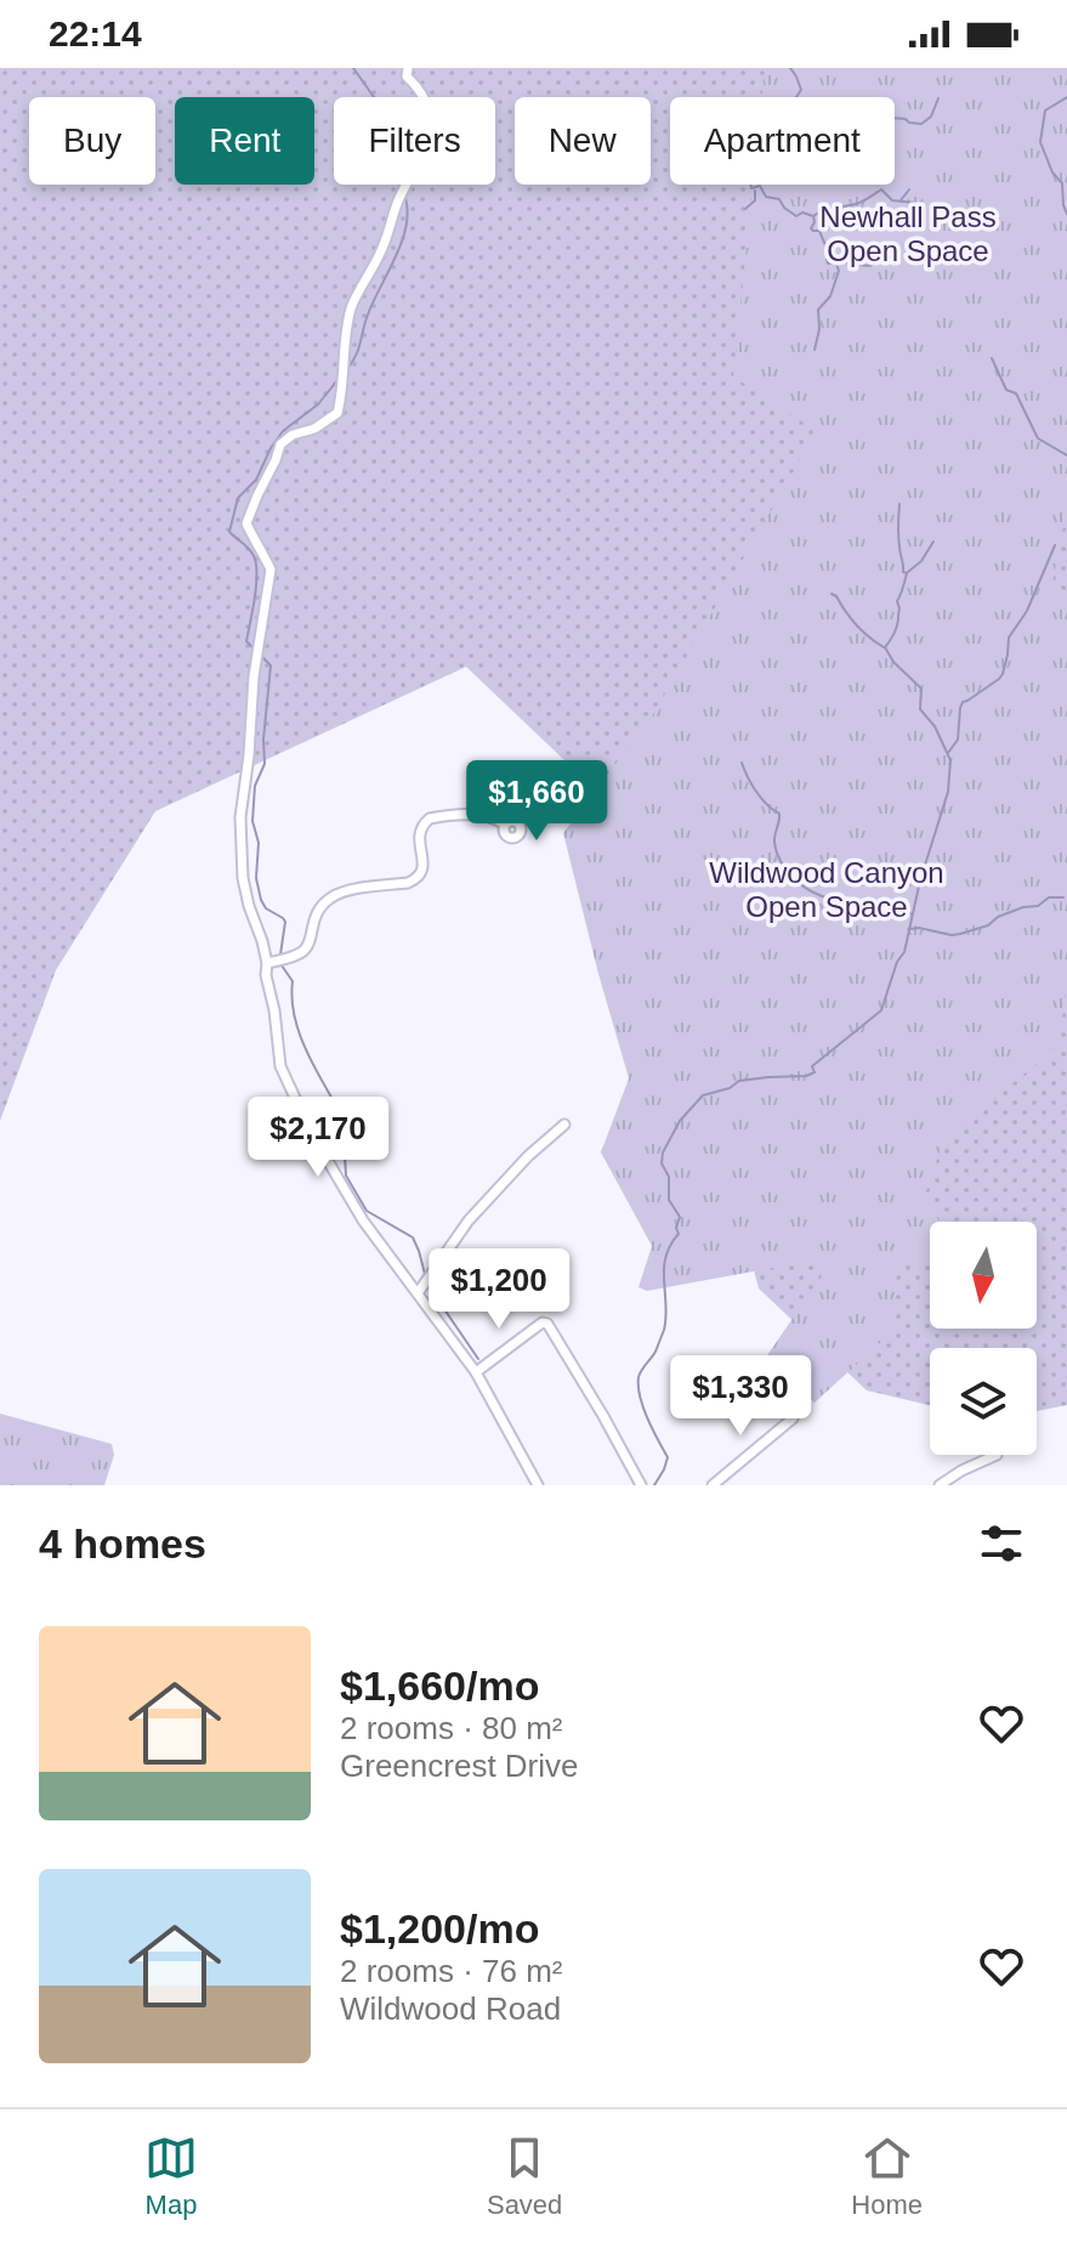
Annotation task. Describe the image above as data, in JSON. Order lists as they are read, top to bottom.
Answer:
{
  "parks": ["Newhall Pass Open Space", "Wildwood Canyon Open Space"],
  "north": "bottom",
  "page": {
    "status": "22:14",
    "chip": [
      "Buy",
      "Rent",
      "Filters",
      "New",
      "Apartment"
    ],
    "price": [
      "$1,660",
      "$2,170",
      "$1,200",
      "$1,330"
    ],
    "heading": "4 homes",
    "list": [
      {
        "name": "$1,660/mo",
        "note": "2 rooms · 80 m² · Greencrest Drive"
      },
      {
        "name": "$1,200/mo",
        "note": "2 rooms · 76 m² · Wildwood Road"
      }
    ],
    "tabs": ["Map", "Saved", "Home"]
  }
}
